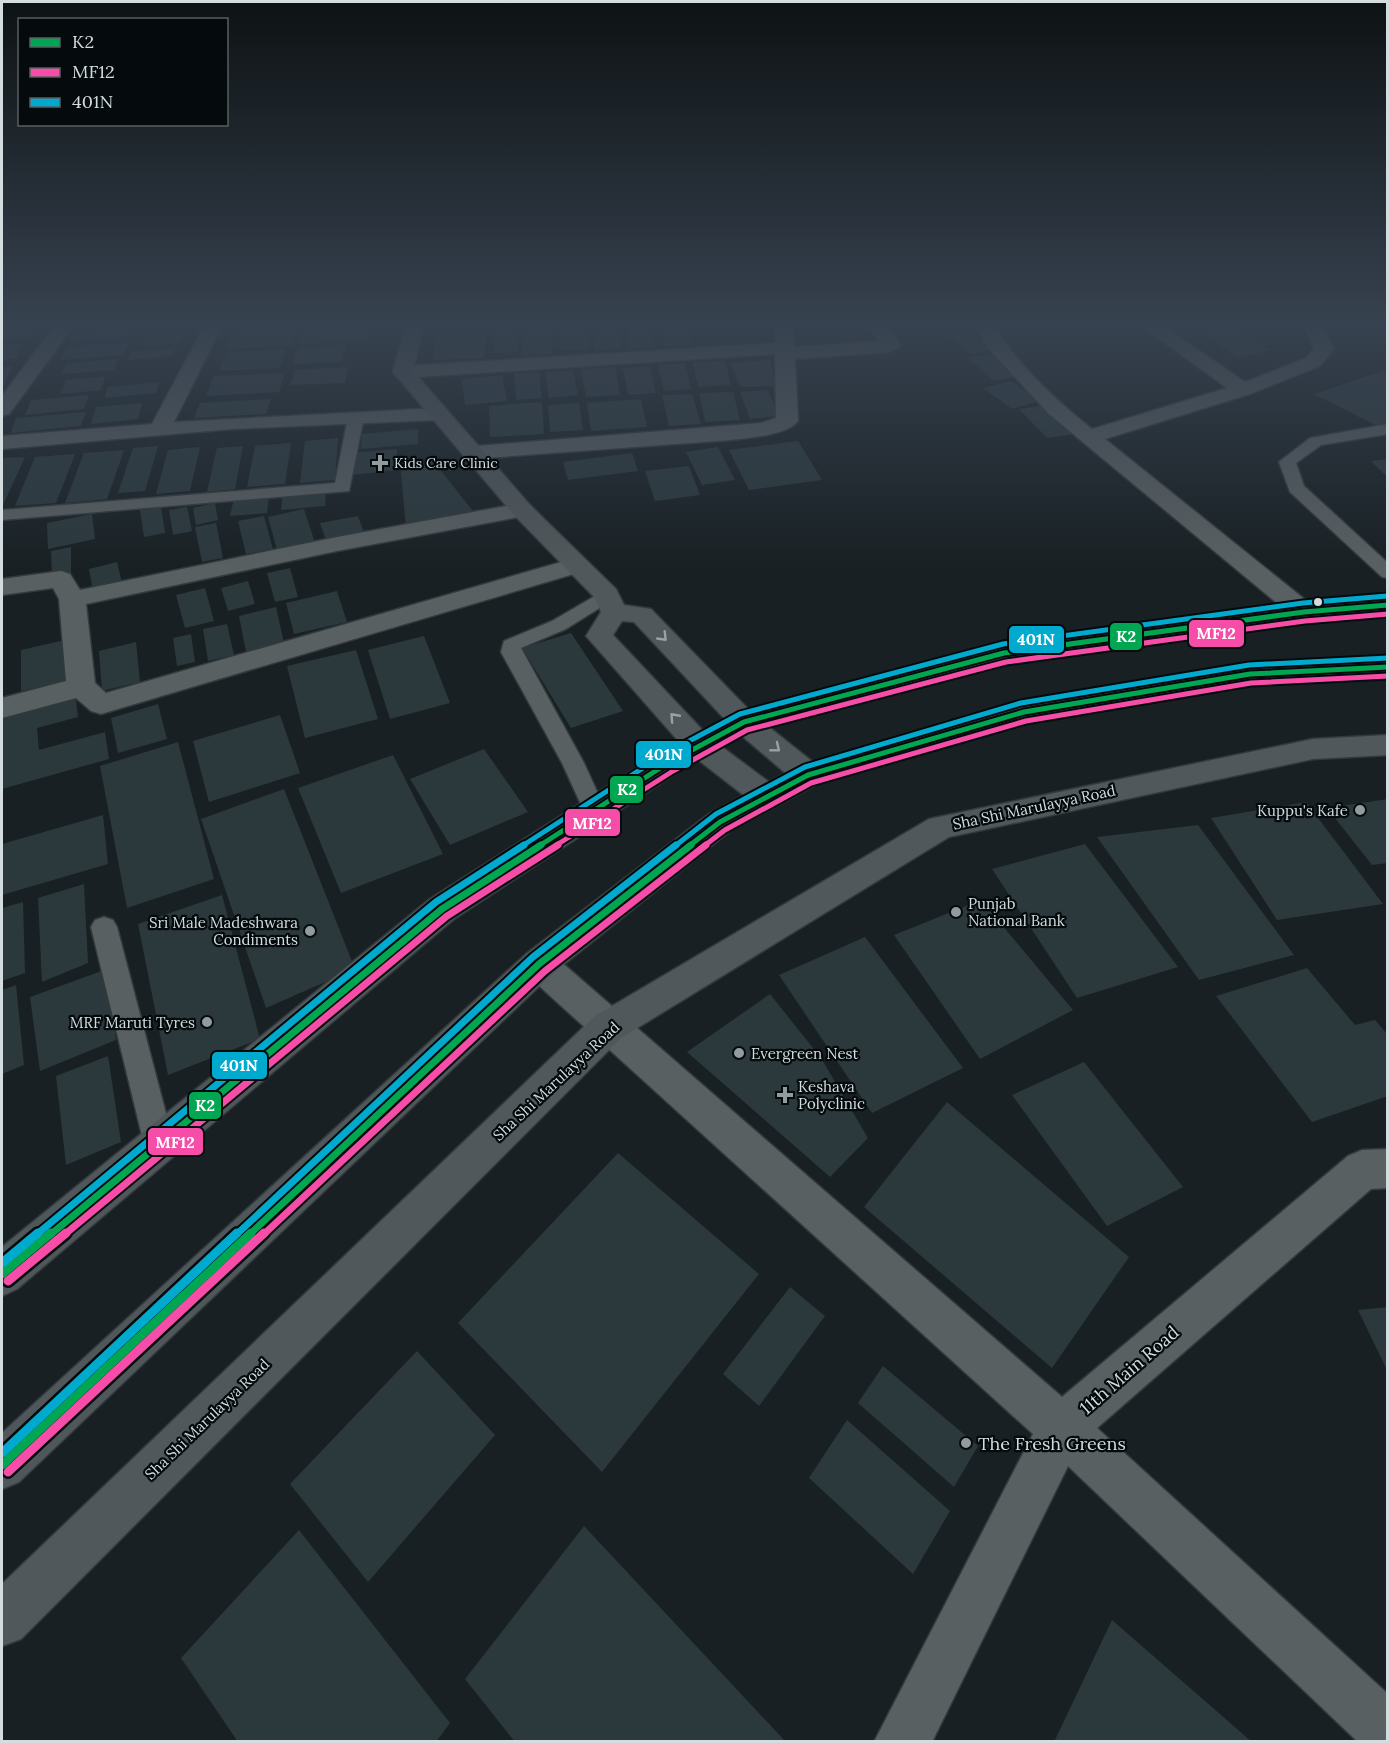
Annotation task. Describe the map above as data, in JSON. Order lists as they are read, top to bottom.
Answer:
{
  "streets": {
    "main road": ["Sha Shi Marulayya Road"],
    "street": ["11th Main Road"]
  },
  "places": {
    "health": ["Kids Care Clinic", "Keshava Polyclinic"],
    "other": [
      "Kuppu's Kafe",
      "Punjab National Bank",
      "Sri Male Madeshwara Condiments",
      "MRF Maruti Tyres",
      "Evergreen Nest",
      "The Fresh Greens"
    ]
  },
  "lines": ["transit line 401N", "transit line K2", "transit line MF12"],
  "legend": ["K2", "MF12", "401N"]
}
